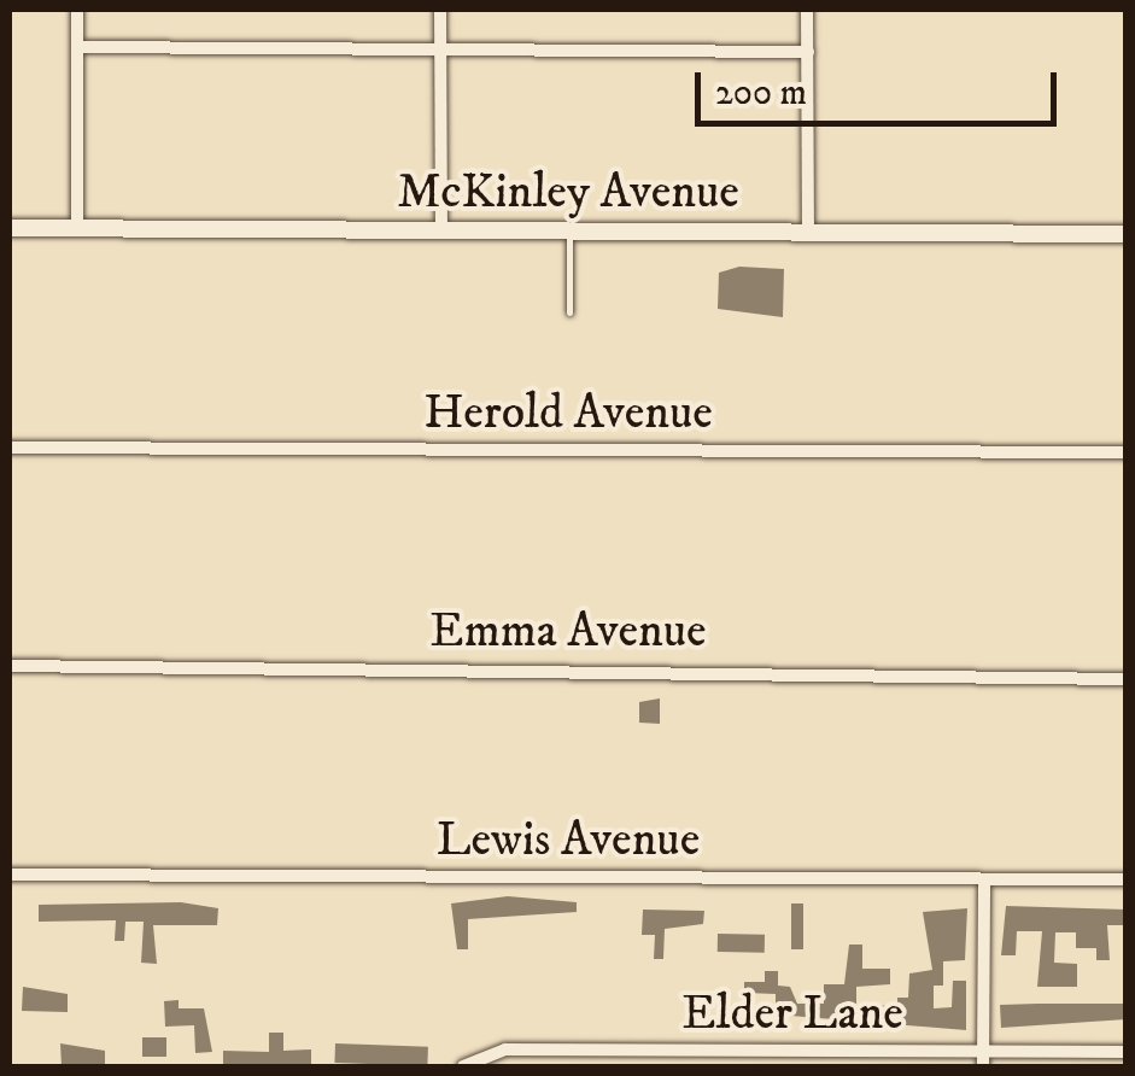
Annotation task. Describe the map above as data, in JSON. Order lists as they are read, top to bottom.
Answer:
{
  "streets": {
    "main road": ["McKinley Avenue"],
    "street": [
      "Herold Avenue",
      "Emma Avenue",
      "Lewis Avenue",
      "Elder Lane"
    ]
  },
  "scale_bar": "200 m"
}
